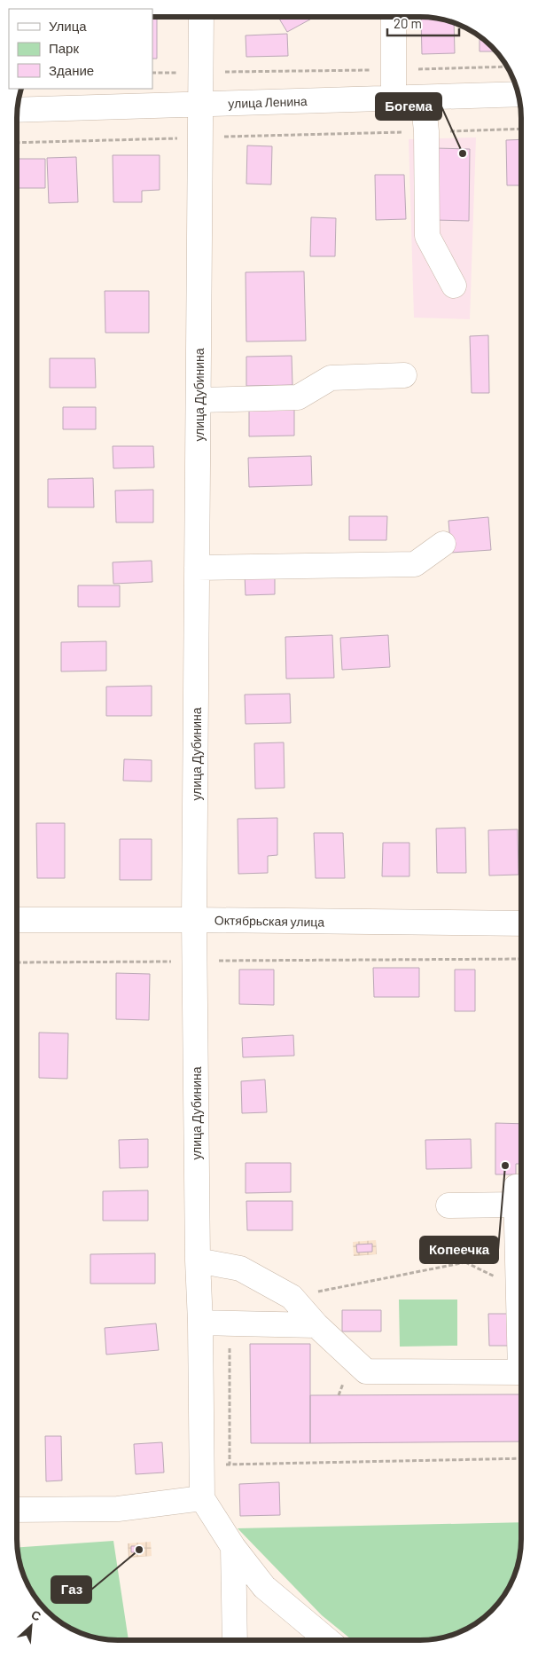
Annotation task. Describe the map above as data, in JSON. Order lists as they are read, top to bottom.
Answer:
{
  "streets": {
    "street": ["улица Ленина", "улица Дубинина", "Октябрьская улица"]
  },
  "crossings": [
    ["улица Ленина", "улица Дубинина"],
    ["улица Дубинина", "Октябрьская улица"]
  ],
  "places": ["Богема", "Копеечка", "Газ"],
  "legend": ["Улица", "Парк", "Здание"],
  "scale_bar": "20 m",
  "north": "top right"
}
